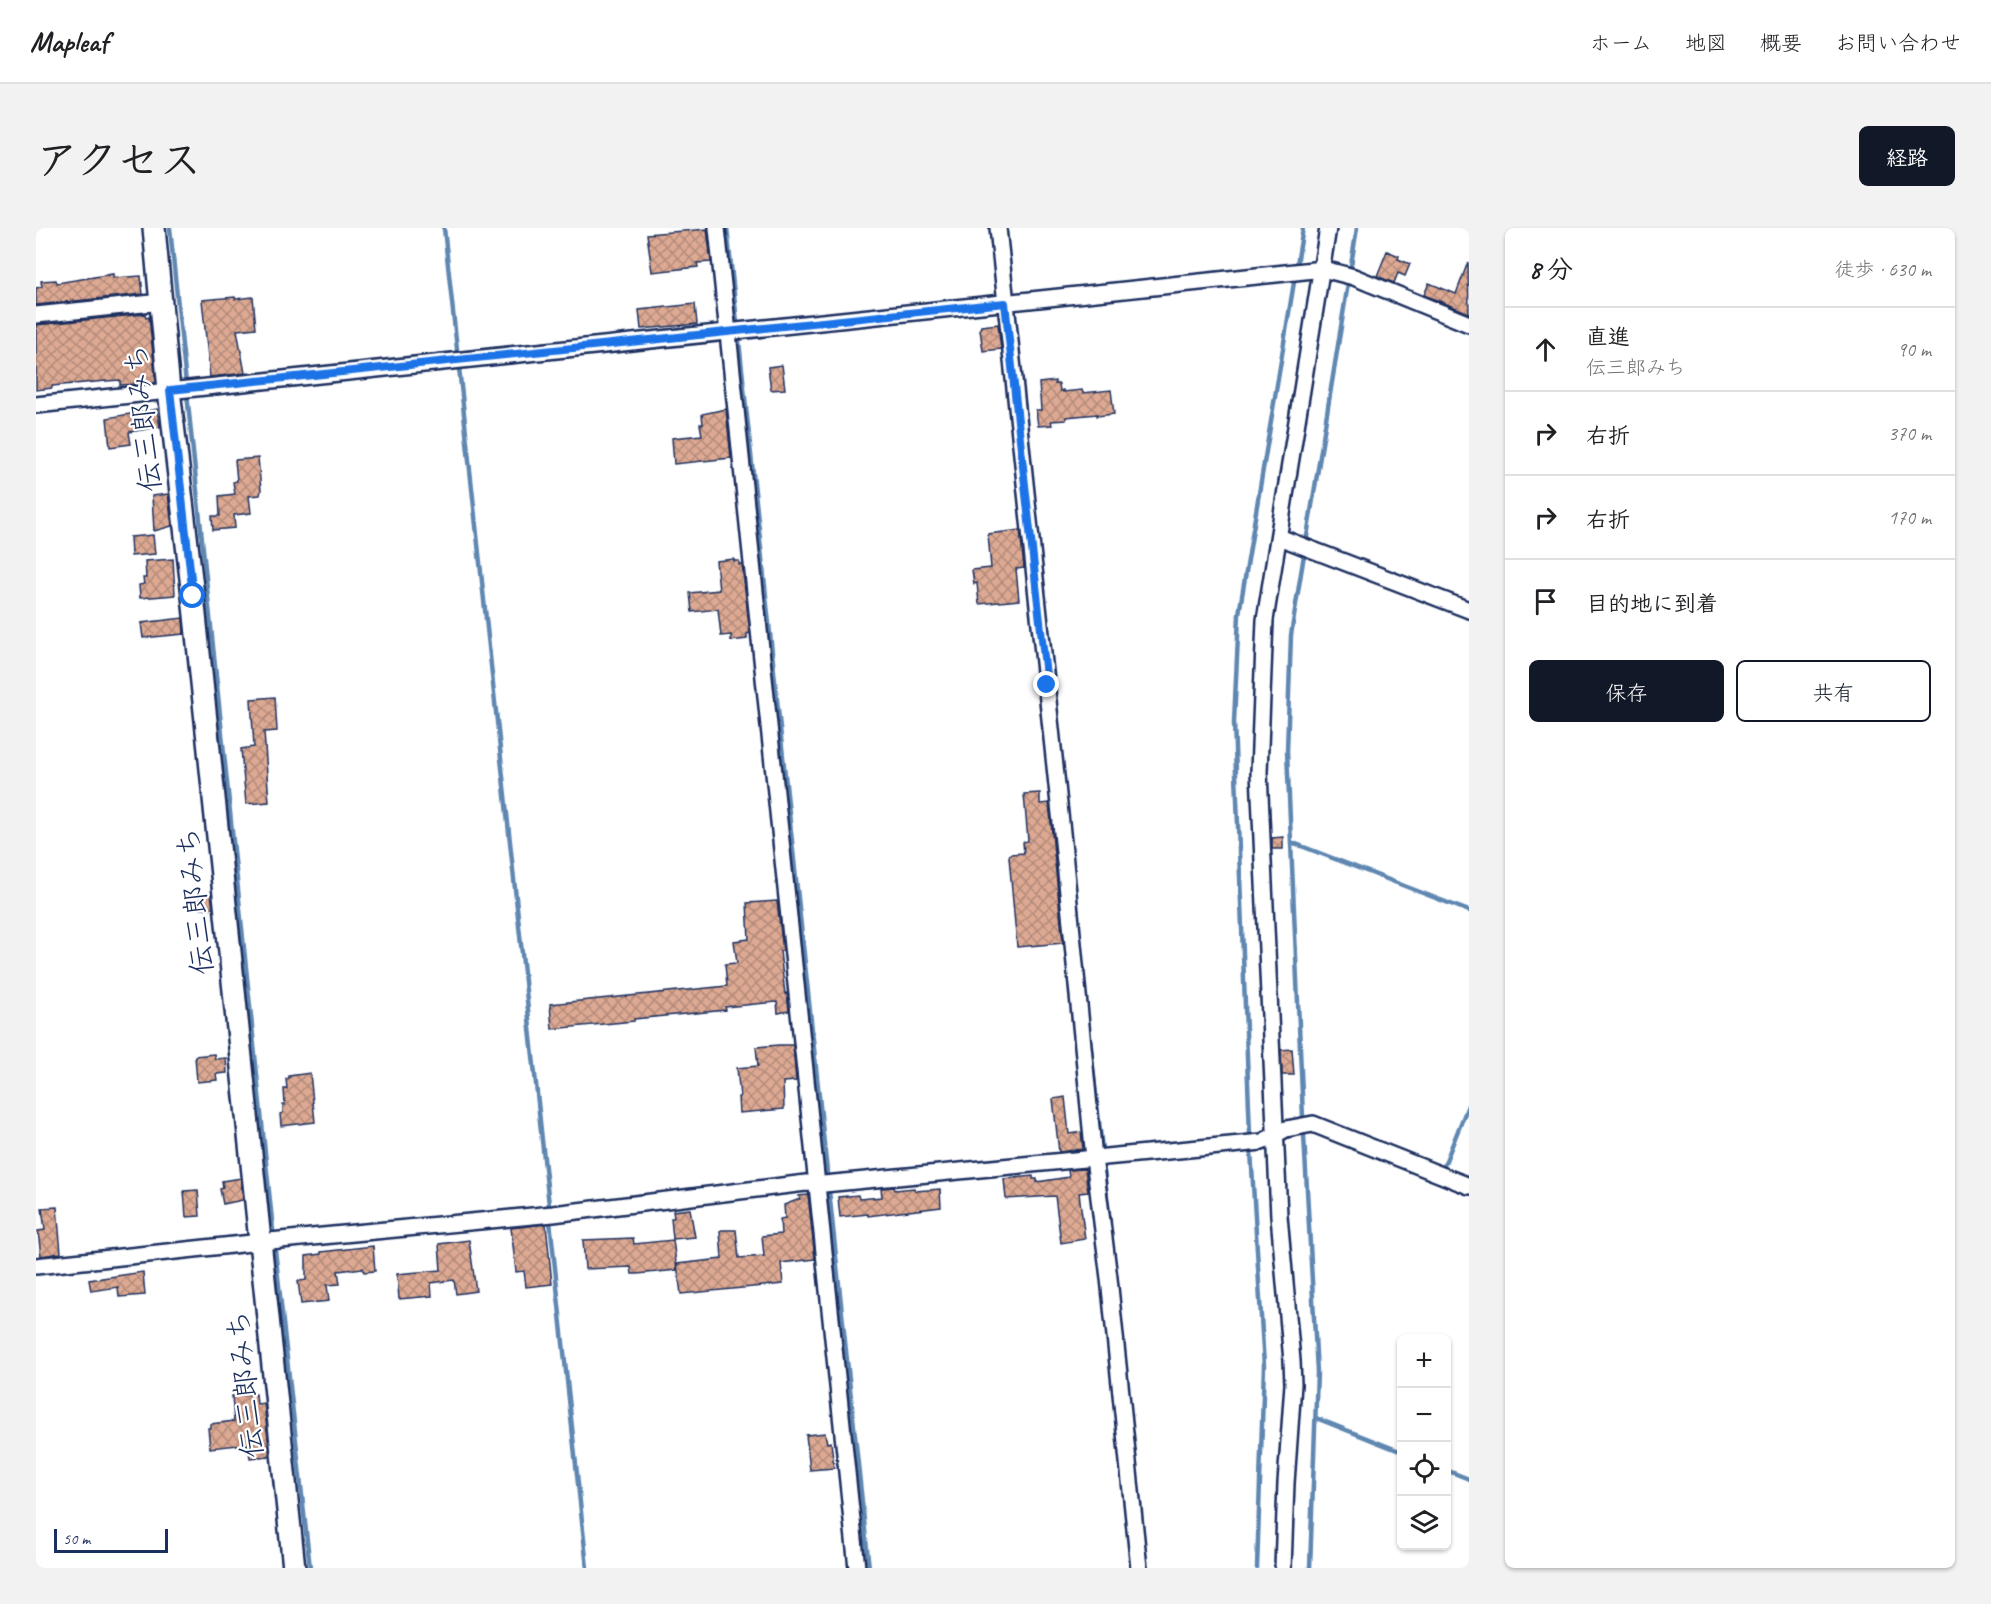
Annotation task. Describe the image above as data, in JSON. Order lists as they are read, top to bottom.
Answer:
{
  "streets": {
    "street": ["伝三郎みち"]
  },
  "scale_bar": "50 m",
  "page": {
    "header": "Mapleaf",
    "nav": [
      "ホーム",
      "地図",
      "概要",
      "お問い合わせ"
    ],
    "title": "アクセス",
    "buttons": [
      "経路",
      ["保存", "共有"]
    ],
    "heading": ["8 分", "徒歩 · 630 m"],
    "list": [
      ["直進", "伝三郎みち", "90 m"],
      ["右折", "370 m"],
      ["右折", "170 m"],
      "目的地に到着"
    ],
    "map_buttons": ["+", "−"],
    "scale": "50 m"
  }
}
